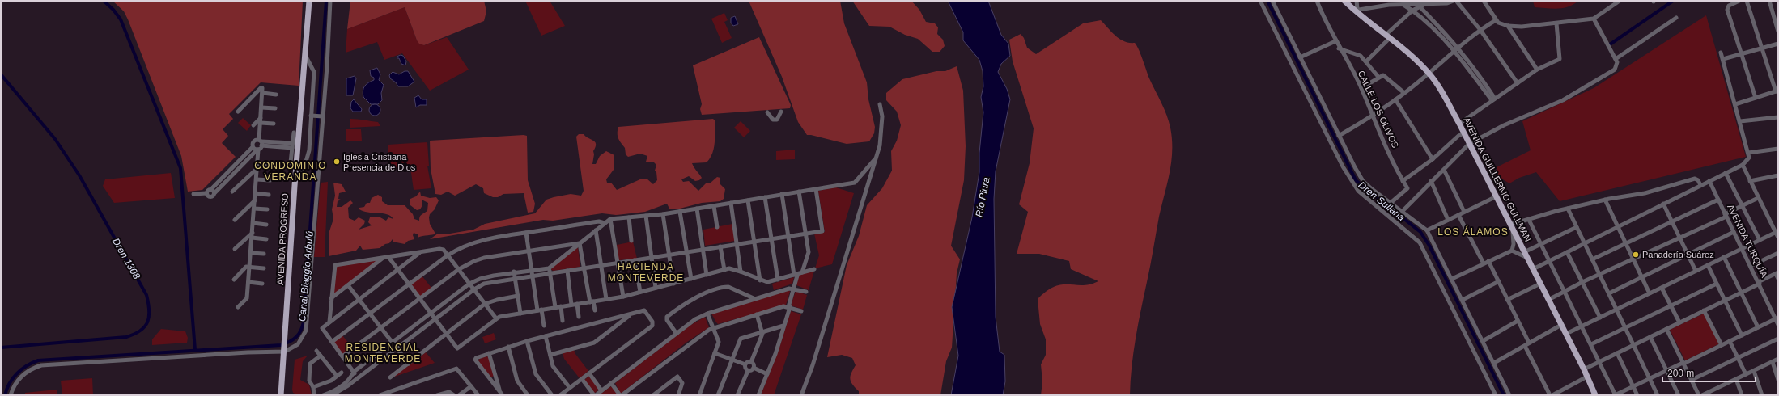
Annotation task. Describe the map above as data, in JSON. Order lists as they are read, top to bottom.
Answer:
{
  "streets": {
    "main road": ["AVENIDA GUILLERMO GULLMAN", "AVENIDA PROGRESO"],
    "street": ["CALLE LOS OLIVOS", "AVENIDA TURQUÍA"]
  },
  "districts": [
    "CONDOMINIO VERANDA",
    "LOS ÁLAMOS",
    "HACIENDA MONTEVERDE",
    "RESIDENCIAL MONTEVERDE"
  ],
  "water": [
    "Río Piura",
    "Dren Sullana",
    "Dren 1308",
    "Canal Biaggio Arbulú"
  ],
  "places": ["Iglesia Cristiana Presencia de Dios", "Panadería Suárez"],
  "scale_bar": "200 m"
}
